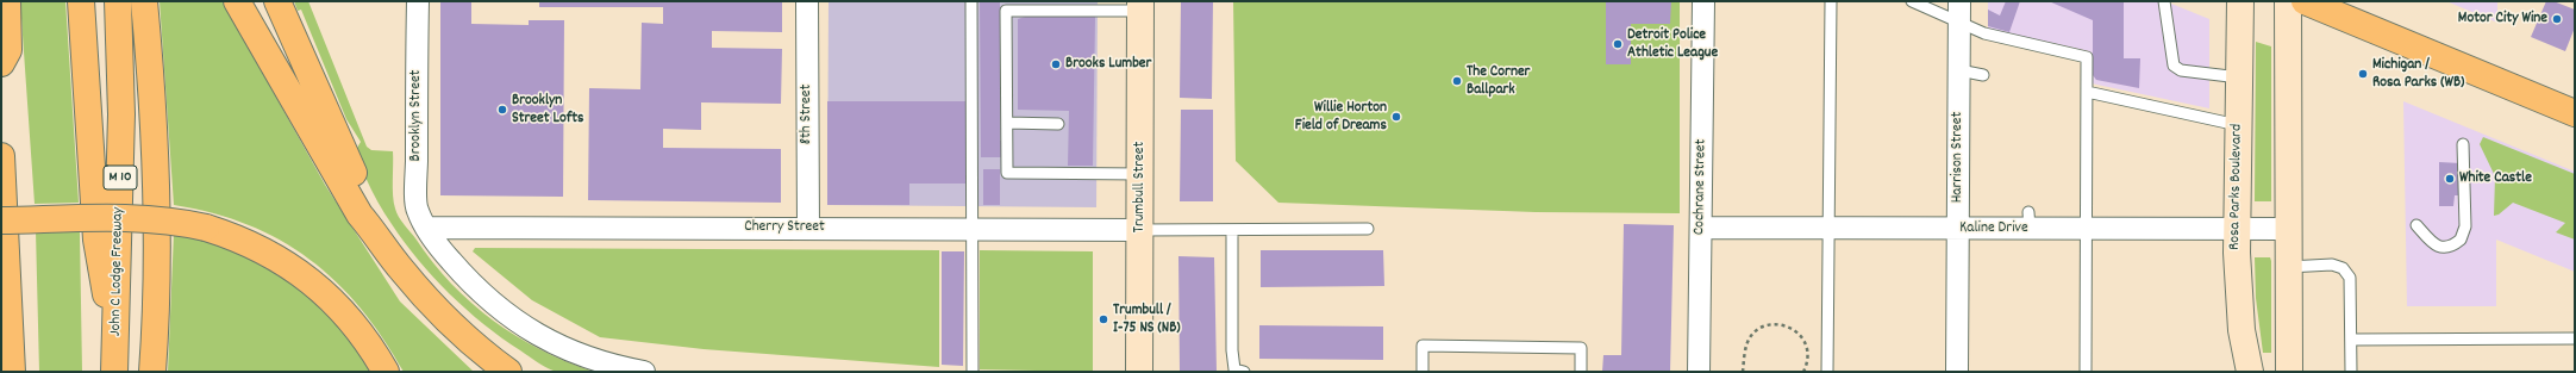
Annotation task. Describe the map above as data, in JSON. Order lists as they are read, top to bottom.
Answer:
{
  "streets": {
    "main road": ["M 10", "John C Lodge Freeway"],
    "street": [
      "8th Street",
      "Brooklyn Street",
      "Harrison Street",
      "Trumbull Street",
      "Cochrane Street",
      "Rosa Parks Boulevard",
      "Cherry Street",
      "Kaline Drive"
    ]
  },
  "crossings": [
    ["8th Street", "Cherry Street"],
    ["Brooklyn Street", "Cherry Street"],
    ["Harrison Street", "Kaline Drive"],
    ["Trumbull Street", "Cherry Street"],
    ["Cochrane Street", "Kaline Drive"],
    ["Rosa Parks Boulevard", "Kaline Drive"]
  ],
  "places": [
    "Motor City Wine",
    "Detroit Police Athletic League",
    "Brooks Lumber",
    "Michigan / Rosa Parks (WB)",
    "The Corner Ballpark",
    "Brooklyn Street Lofts",
    "Willie Horton Field of Dreams",
    "White Castle",
    "Trumbull / I-75 NS (NB)"
  ]
}
